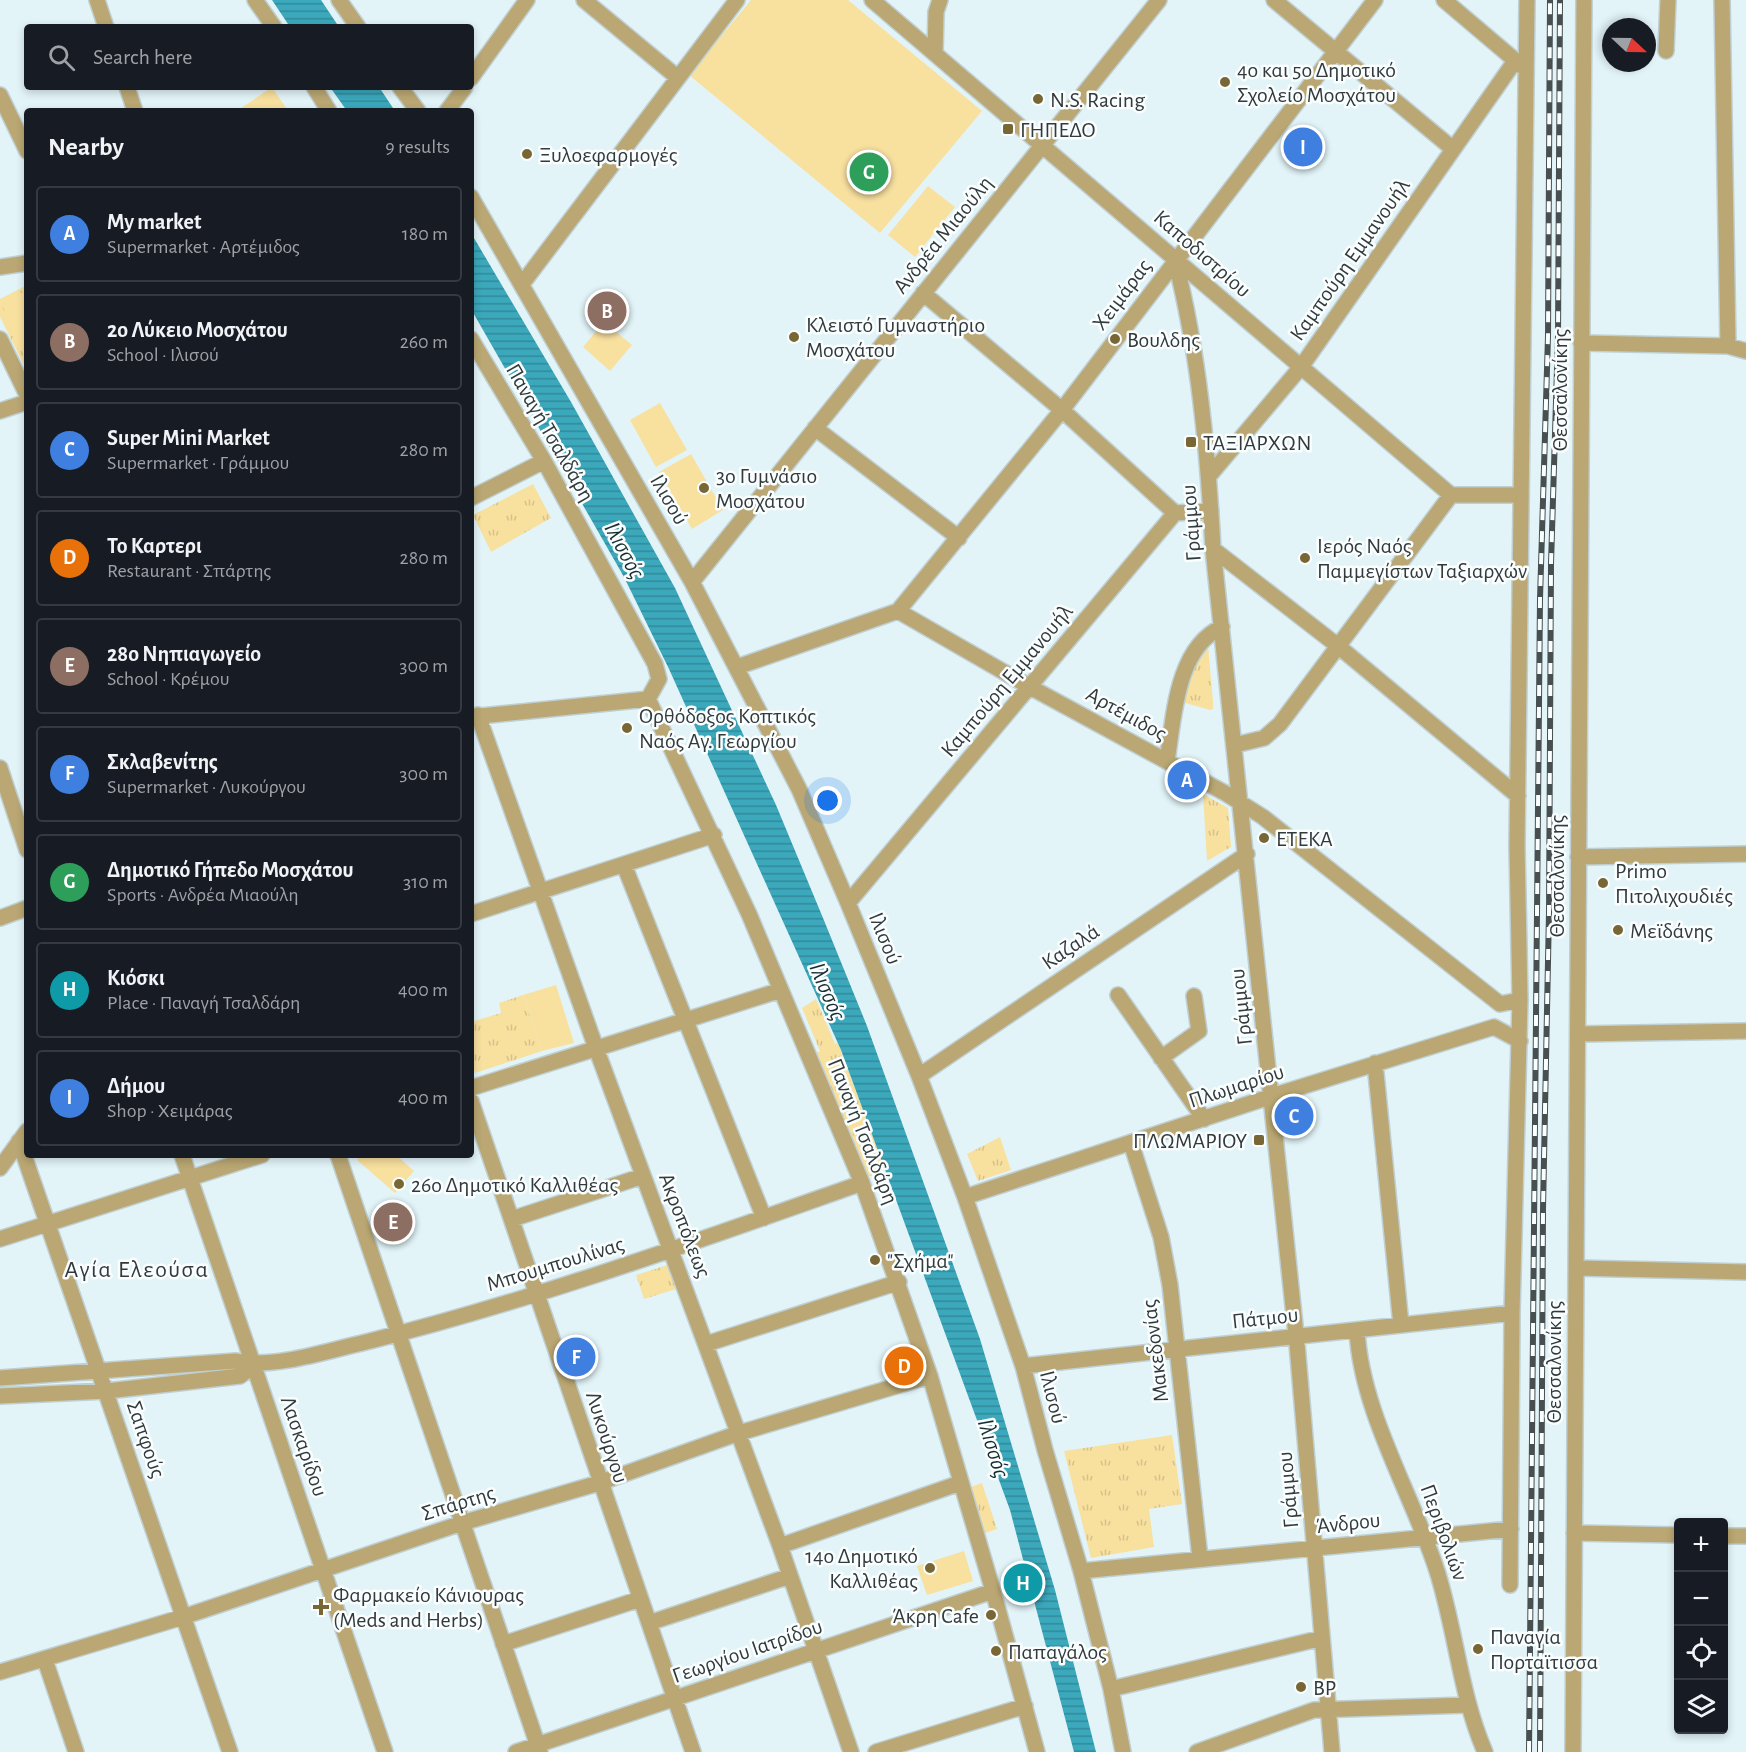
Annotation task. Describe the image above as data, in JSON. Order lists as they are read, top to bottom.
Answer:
{
  "streets": {
    "street": [
      "Ανδρέα Μιαούλη",
      "Καποδιστρίου",
      "Καμπούρη Εμμανουήλ",
      "Χειμάρας",
      "Θεσσαλονίκης",
      "Παναγή Τσαλδάρη",
      "Ιλισού",
      "Γράμμου",
      "Αρτέμιδος",
      "Καζαλά",
      "Πλωμαρίου",
      "Ακροπόλεως",
      "Μπουμπουλίνας",
      "Πάτμου",
      "Μακεδονίας",
      "Λυκούργου",
      "Σαπφούς",
      "Λασκαρίδου",
      "Σπάρτης",
      "Άνδρου",
      "Περιβολιών",
      "Γεωργίου Ιατρίδου"
    ]
  },
  "crossings": [
    ["Ανδρέα Μιαούλη", "Καποδιστρίου"],
    ["Ανδρέα Μιαούλη", "Ιλισού"],
    ["Καποδιστρίου", "Καμπούρη Εμμανουήλ"],
    ["Καποδιστρίου", "Χειμάρας"],
    ["Καποδιστρίου", "Γράμμου"],
    ["Καμπούρη Εμμανουήλ", "Θεσσαλονίκης"],
    ["Καμπούρη Εμμανουήλ", "Ιλισού"],
    ["Καμπούρη Εμμανουήλ", "Γράμμου"],
    ["Καμπούρη Εμμανουήλ", "Αρτέμιδος"],
    ["Χειμάρας", "Γράμμου"],
    ["Χειμάρας", "Αρτέμιδος"],
    ["Θεσσαλονίκης", "Αρτέμιδος"],
    ["Θεσσαλονίκης", "Πλωμαρίου"],
    ["Θεσσαλονίκης", "Πάτμου"],
    ["Θεσσαλονίκης", "Άνδρου"],
    ["Παναγή Τσαλδάρη", "Μπουμπουλίνας"],
    ["Παναγή Τσαλδάρη", "Σπάρτης"],
    ["Παναγή Τσαλδάρη", "Γεωργίου Ιατρίδου"],
    ["Ιλισού", "Καζαλά"],
    ["Ιλισού", "Πλωμαρίου"],
    ["Ιλισού", "Πάτμου"],
    ["Ιλισού", "Άνδρου"],
    ["Γράμμου", "Αρτέμιδος"],
    ["Γράμμου", "Καζαλά"],
    ["Γράμμου", "Πλωμαρίου"],
    ["Γράμμου", "Πάτμου"],
    ["Γράμμου", "Άνδρου"],
    ["Πλωμαρίου", "Μακεδονίας"],
    ["Ακροπόλεως", "Μπουμπουλίνας"],
    ["Ακροπόλεως", "Σπάρτης"],
    ["Ακροπόλεως", "Γεωργίου Ιατρίδου"],
    ["Μπουμπουλίνας", "Λυκούργου"],
    ["Μπουμπουλίνας", "Σαπφούς"],
    ["Μπουμπουλίνας", "Λασκαρίδου"],
    ["Πάτμου", "Μακεδονίας"],
    ["Πάτμου", "Περιβολιών"],
    ["Μακεδονίας", "Άνδρου"],
    ["Λυκούργου", "Σπάρτης"],
    ["Λυκούργου", "Γεωργίου Ιατρίδου"],
    ["Σαπφούς", "Σπάρτης"],
    ["Λασκαρίδου", "Σπάρτης"],
    ["Άνδρου", "Περιβολιών"]
  ],
  "districts": ["Αγία Ελεούσα"],
  "water": ["Ιλισσός"],
  "places": {
    "other": [
      "4ο και 5ο Δημοτικό Σχολείο Μοσχάτου",
      "N.S. Racing",
      "Ξυλοεφαρμογές",
      "Κλειστό Γυμναστήριο Μοσχάτου",
      "Βουλδης",
      "3o Γυμνάσιο Μοσχάτου",
      "Ιερός Ναός Παμμεγίστων Ταξιαρχών",
      "Ορθόδοξος Κοπτικός Ναός Αγ. Γεωργίου",
      "ΕΤΕΚΑ",
      "Primo Πιτολιχουδιές",
      "Μεϊδάνης",
      "26ο Δημοτικό Καλλιθέας",
      "\"Σχήμα\"",
      "14ο Δημοτικό Καλλιθέας",
      "Άκρη Cafe",
      "Παναγία Πορταϊτισσα",
      "Παπαγάλος",
      "BP"
    ],
    "transit": ["ΓΗΠΕΔΟ", "ΤΑΞΙΑΡΧΩΝ", "ΠΛΩΜΑΡΙΟΥ"],
    "health": ["Φαρμακείο Κάνιουρας (Meds and Herbs)"]
  },
  "north": "right",
  "page": {
    "search": "Search here",
    "heading": ["Nearby", "9 results"],
    "pins": [
      "I",
      "G",
      "B",
      "A",
      "C",
      "E",
      "F",
      "D",
      "H"
    ],
    "list": [
      {
        "mark": "A",
        "name": "My market",
        "note": "Supermarket · Αρτέμιδος",
        "value": "180 m"
      },
      {
        "mark": "B",
        "name": "2ο Λύκειο Μοσχάτου",
        "note": "School · Ιλισού",
        "value": "260 m"
      },
      {
        "mark": "C",
        "name": "Super Mini Market",
        "note": "Supermarket · Γράμμου",
        "value": "280 m"
      },
      {
        "mark": "D",
        "name": "Το Καρτερι",
        "note": "Restaurant · Σπάρτης",
        "value": "280 m"
      },
      {
        "mark": "E",
        "name": "28ο Νηπιαγωγείο",
        "note": "School · Κρέμου",
        "value": "300 m"
      },
      {
        "mark": "F",
        "name": "Σκλαβενίτης",
        "note": "Supermarket · Λυκούργου",
        "value": "300 m"
      },
      {
        "mark": "G",
        "name": "Δημοτικό Γήπεδο Μοσχάτου",
        "note": "Sports · Ανδρέα Μιαούλη",
        "value": "310 m"
      },
      {
        "mark": "H",
        "name": "Κιόσκι",
        "note": "Place · Παναγή Τσαλδάρη",
        "value": "400 m"
      },
      {
        "mark": "I",
        "name": "Δήμου",
        "note": "Shop · Χειμάρας",
        "value": "400 m"
      }
    ],
    "map_buttons": ["+", "−"]
  }
}
